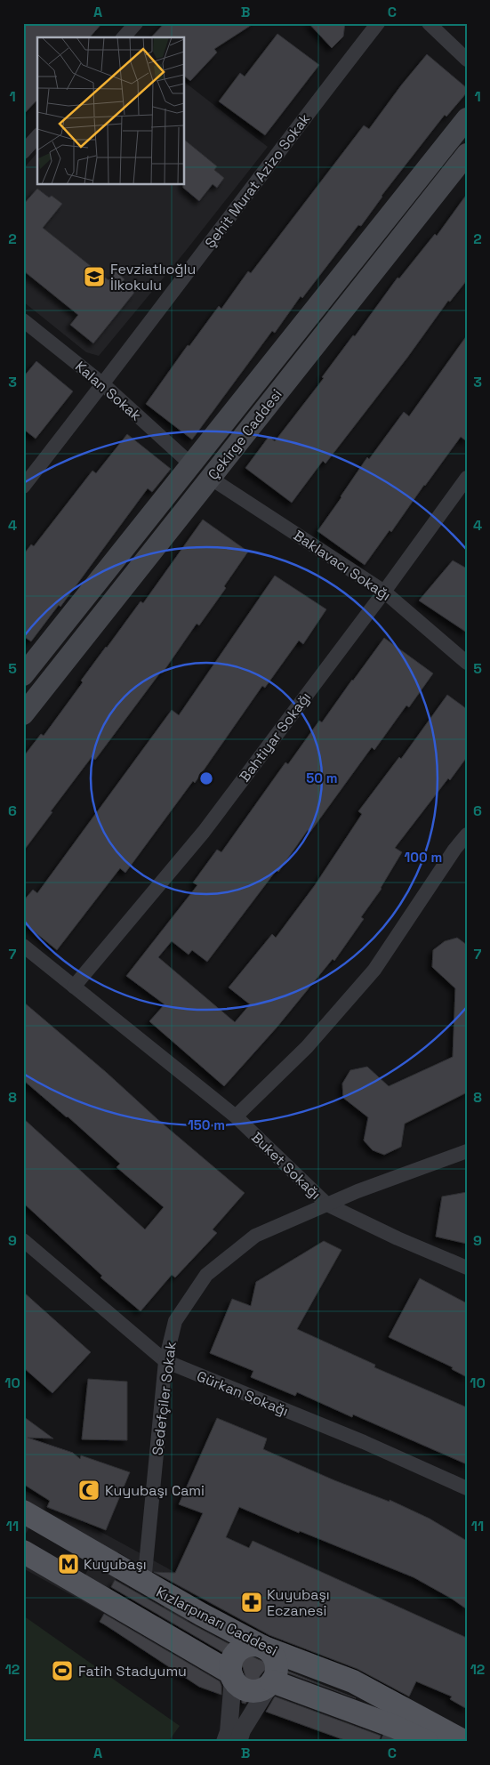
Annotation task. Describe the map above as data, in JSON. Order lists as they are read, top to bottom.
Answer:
{
  "streets": {
    "main road": ["Çekirge Caddesi", "Kızlarpınarı Caddesi"],
    "street": [
      "Şehit Murat Azizo Sokak",
      "Kalan Sokak",
      "Baklavacı Sokağı",
      "Bahtiyar Sokağı",
      "Buket Sokağı",
      "Gürkan Sokağı",
      "Sedefçiler Sokak"
    ]
  },
  "crossings": [
    ["Şehit Murat Azizo Sokak", "Kalan Sokak"],
    ["Kalan Sokak", "Çekirge Caddesi"],
    ["Çekirge Caddesi", "Baklavacı Sokağı"],
    ["Baklavacı Sokağı", "Bahtiyar Sokağı"],
    ["Bahtiyar Sokağı", "Buket Sokağı"],
    ["Buket Sokağı", "Sedefçiler Sokak"],
    ["Gürkan Sokağı", "Sedefçiler Sokak"],
    ["Sedefçiler Sokak", "Kızlarpınarı Caddesi"]
  ],
  "places": {
    "school or university": ["Fevziatlıoğlu İlkokulu"],
    "mosque": ["Kuyubaşı Cami"],
    "metro station": ["Kuyubaşı"],
    "pharmacy": ["Kuyubaşı Eczanesi"],
    "sports": ["Fatih Stadyumu"]
  },
  "grid": {
    "columns": ["A", "B", "C"],
    "rows": [
      "1",
      "2",
      "3",
      "4",
      "5",
      "6",
      "7",
      "8",
      "9",
      "10",
      "11",
      "12"
    ]
  },
  "rings": ["50 m", "100 m", "150 m"]
}
